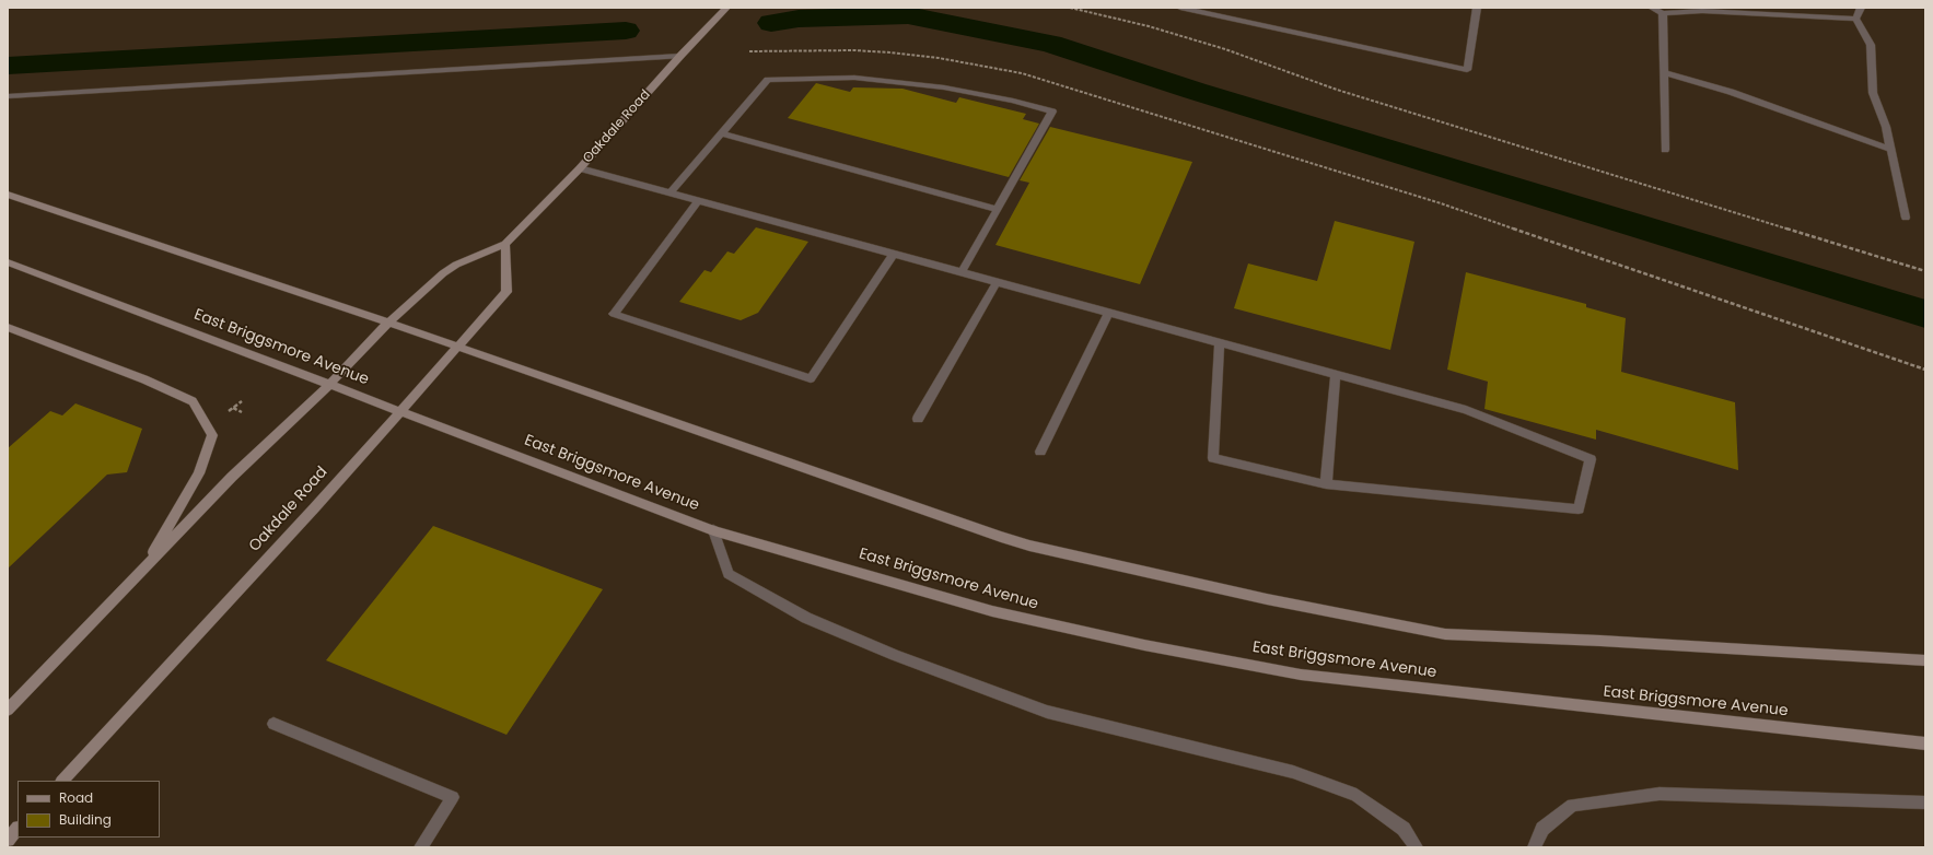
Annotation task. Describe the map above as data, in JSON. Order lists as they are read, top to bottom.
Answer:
{
  "streets": {
    "main road": ["Oakdale Road", "East Briggsmore Avenue"]
  },
  "crossings": [
    ["Oakdale Road", "East Briggsmore Avenue"]
  ],
  "legend": ["Road", "Building"]
}
